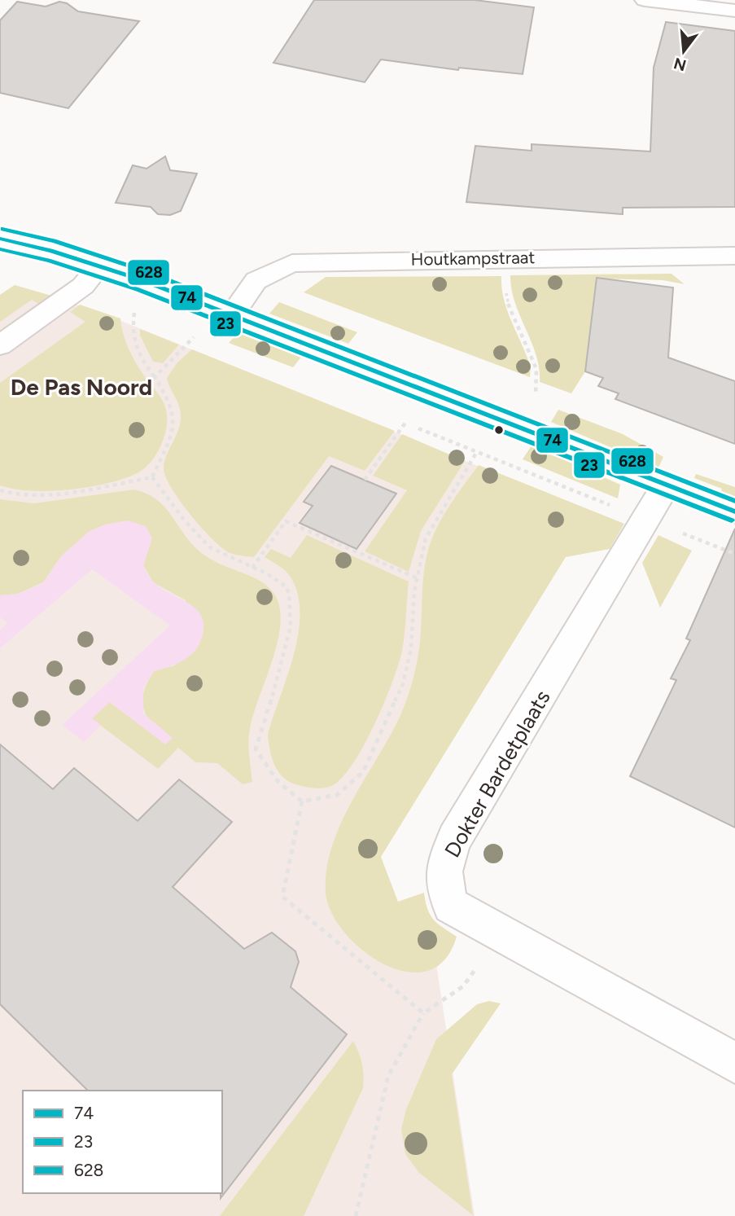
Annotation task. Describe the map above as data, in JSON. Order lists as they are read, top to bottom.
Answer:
{
  "streets": {
    "street": ["Houtkampstraat", "Dokter Bardetplaats"]
  },
  "districts": ["De Pas Noord"],
  "lines": ["transit line 628", "transit line 74", "transit line 23"],
  "legend": ["74", "23", "628"],
  "north": "bottom"
}
